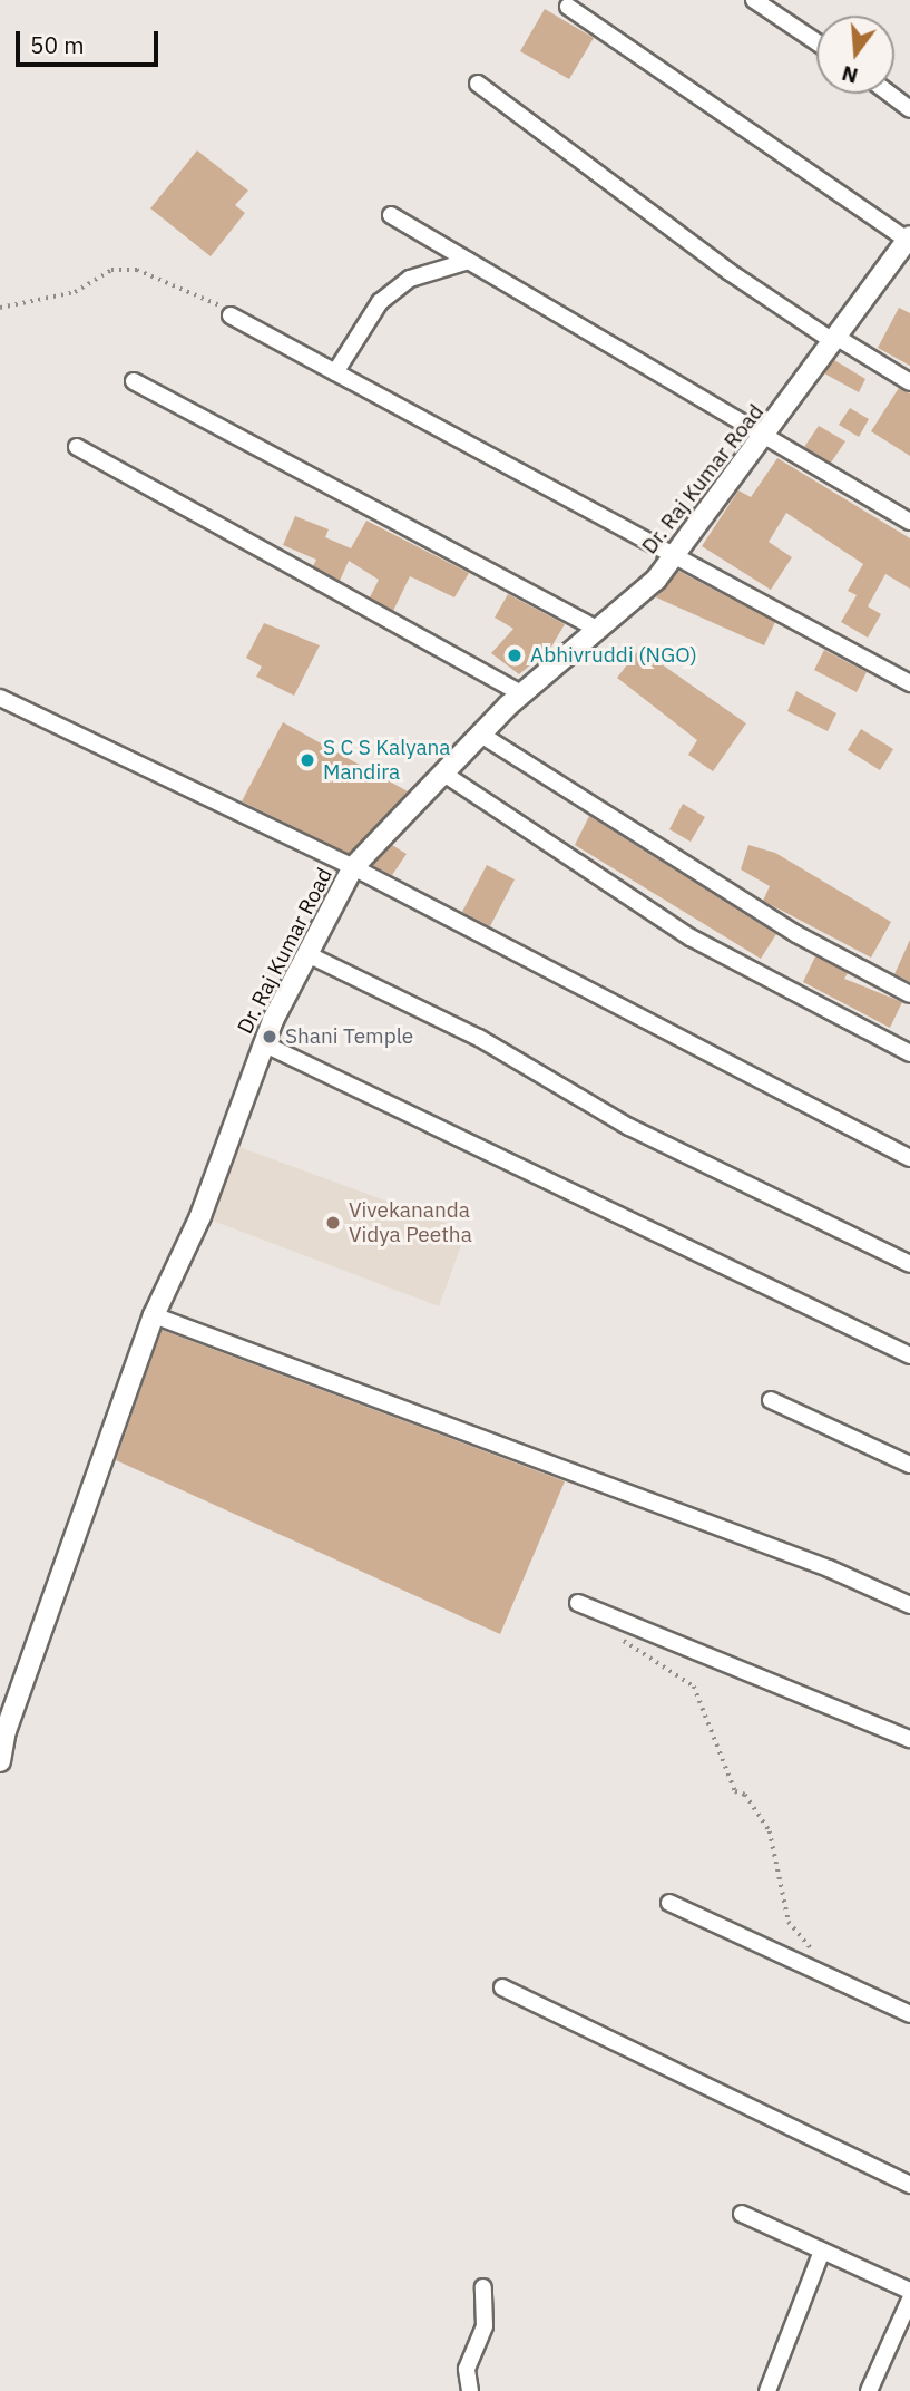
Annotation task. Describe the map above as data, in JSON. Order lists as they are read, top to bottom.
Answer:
{
  "streets": {
    "street": ["Dr. Raj Kumar Road"]
  },
  "places": [
    "Abhivruddi (NGO)",
    "S C S Kalyana Mandira",
    "Shani Temple",
    "Vivekananda Vidya Peetha"
  ],
  "scale_bar": "50 m",
  "north": "bottom"
}
